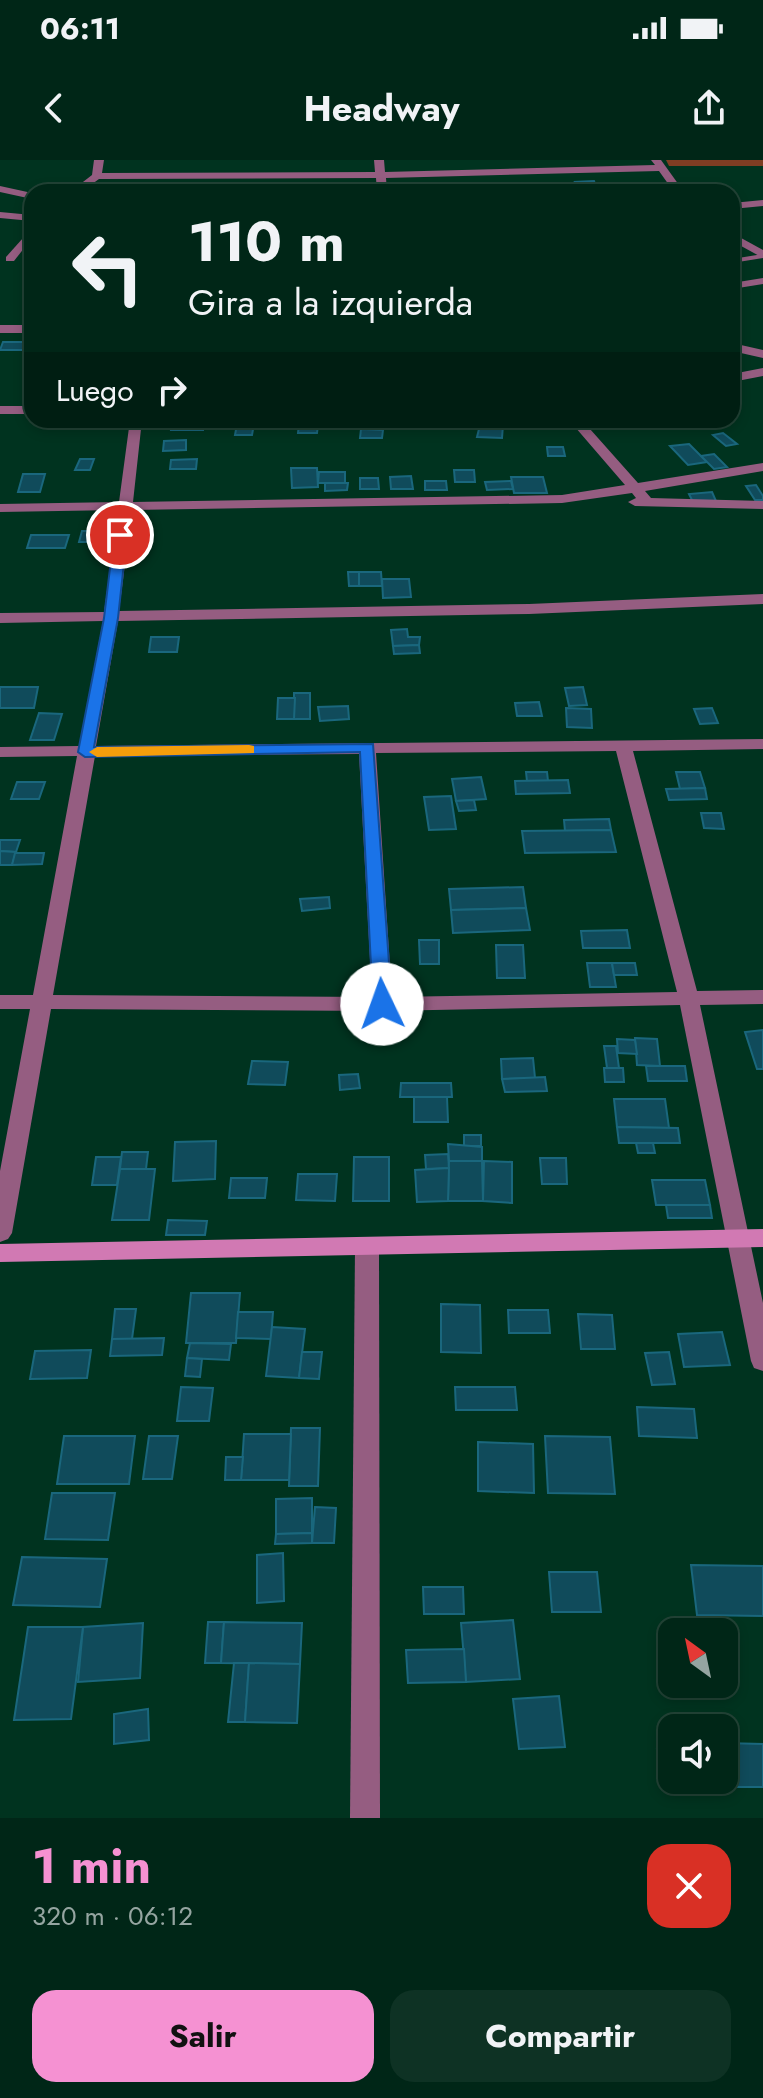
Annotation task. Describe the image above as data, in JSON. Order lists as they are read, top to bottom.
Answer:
{
  "north": "top left",
  "page": {
    "status": "06:11",
    "header": "Headway",
    "turn": ["110 m", "Gira a la izquierda"],
    "then": "Luego",
    "heading": ["1 min", "320 m · 06:12"],
    "buttons": ["Salir", "Compartir"]
  }
}
